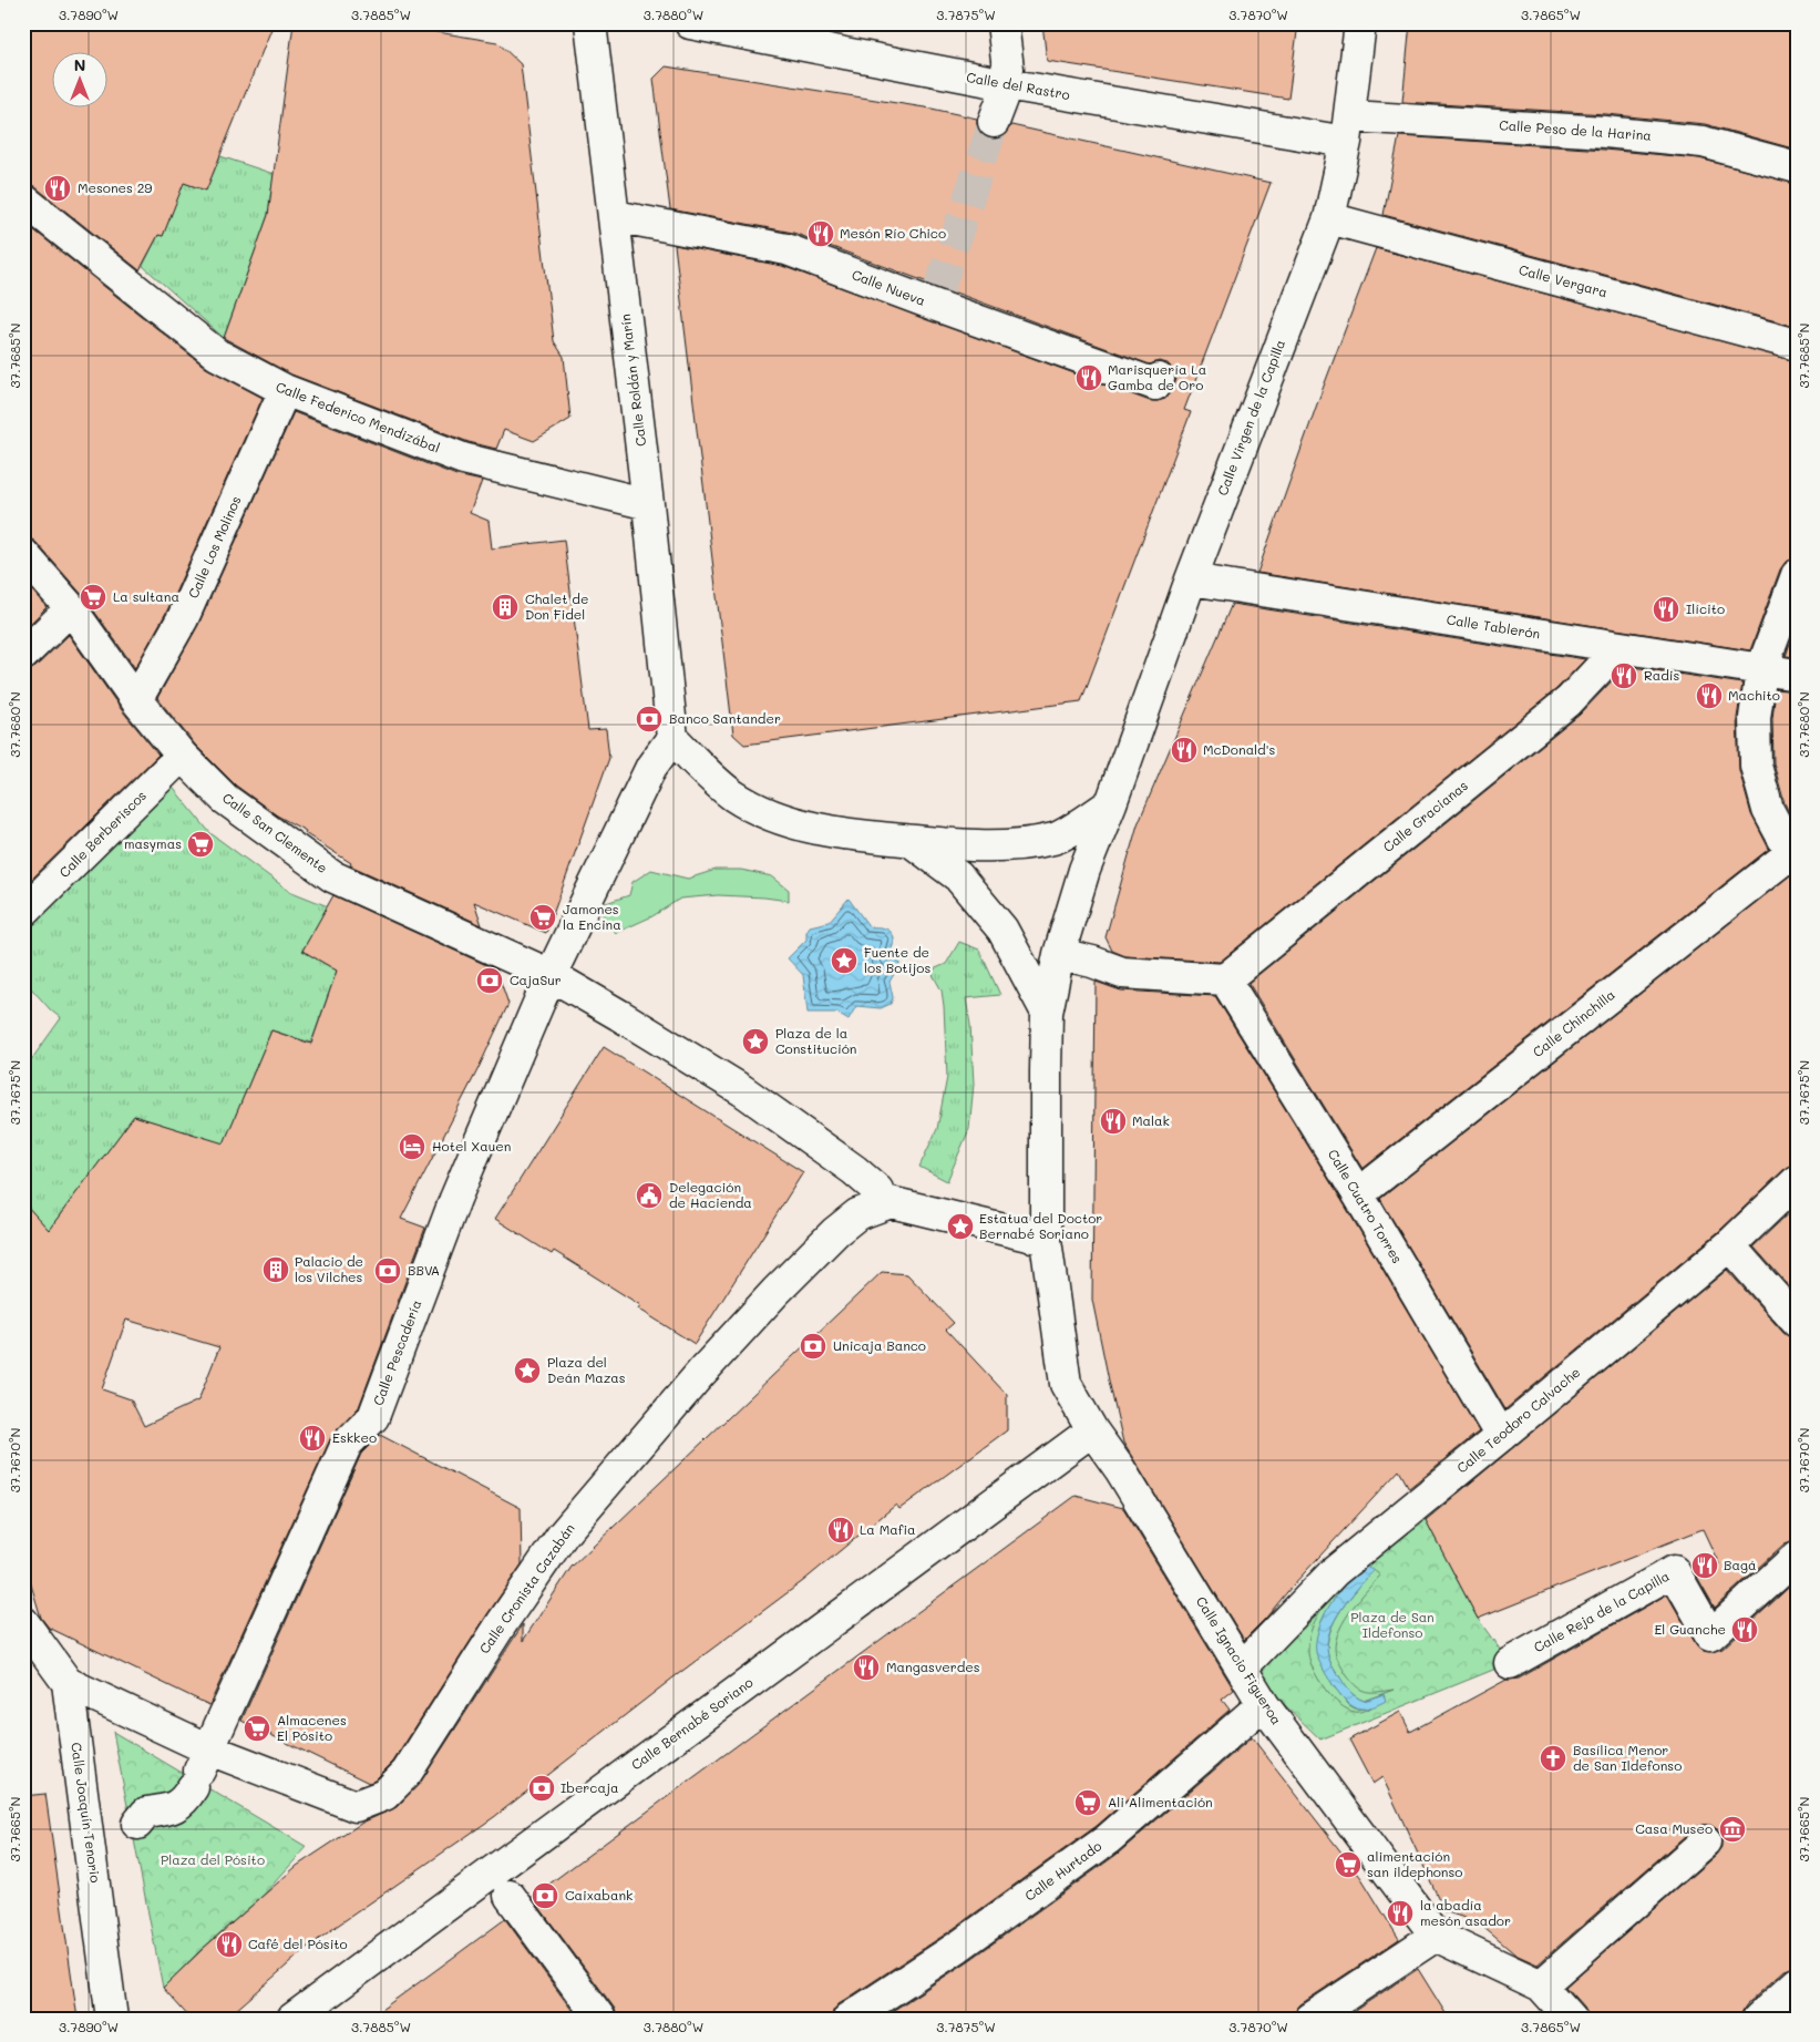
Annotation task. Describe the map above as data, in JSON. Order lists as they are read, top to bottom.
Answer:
{
  "streets": {
    "street": [
      "Calle del Rastro",
      "Calle Peso de la Harina",
      "Calle Vergara",
      "Calle Nueva",
      "Calle Roldán y Marín",
      "Calle Federico Mendizábal",
      "Calle Virgen de la Capilla",
      "Calle Los Molinos",
      "Calle Tablerón",
      "Calle Gracianas",
      "Calle San Clemente",
      "Calle Berberiscos",
      "Calle Chinchilla",
      "Calle Cuatro Torres",
      "Calle Pescadería",
      "Calle Teodoro Calvache",
      "Calle Cronista Cazabán",
      "Calle Reja de la Capilla",
      "Calle Ignacio Figueroa",
      "Calle Bernabé Soriano",
      "Calle Joaquín Tenorio",
      "Calle Hurtado"
    ]
  },
  "crossings": [
    ["Calle del Rastro", "Calle Peso de la Harina"],
    ["Calle del Rastro", "Calle Virgen de la Capilla"],
    ["Calle Peso de la Harina", "Calle Virgen de la Capilla"],
    ["Calle Vergara", "Calle Virgen de la Capilla"],
    ["Calle Nueva", "Calle Roldán y Marín"],
    ["Calle Roldán y Marín", "Calle Federico Mendizábal"],
    ["Calle Federico Mendizábal", "Calle Los Molinos"],
    ["Calle Virgen de la Capilla", "Calle Tablerón"],
    ["Calle Los Molinos", "Calle San Clemente"],
    ["Calle Tablerón", "Calle Gracianas"],
    ["Calle Gracianas", "Calle Cuatro Torres"],
    ["Calle San Clemente", "Calle Berberiscos"],
    ["Calle San Clemente", "Calle Pescadería"],
    ["Calle Chinchilla", "Calle Cuatro Torres"],
    ["Calle Cuatro Torres", "Calle Teodoro Calvache"],
    ["Calle Pescadería", "Calle Cronista Cazabán"],
    ["Calle Cronista Cazabán", "Calle Ignacio Figueroa"],
    ["Calle Cronista Cazabán", "Calle Joaquín Tenorio"],
    ["Calle Ignacio Figueroa", "Calle Bernabé Soriano"],
    ["Calle Ignacio Figueroa", "Calle Hurtado"]
  ],
  "parks": ["Plaza de San Ildefonso", "Plaza del Pósito"],
  "places": {
    "restaurant": [
      "Mesones 29",
      "Mesón Río Chico",
      "Marisquería La Gamba de Oro",
      "Ilícito",
      "Radis",
      "Machito",
      "McDonald's",
      "Malak",
      "Eskkeo",
      "La Mafia",
      "Bagá",
      "El Guanche",
      "Mangasverdes",
      "la abadía mesón asador",
      "Café del Pósito"
    ],
    "supermarket": [
      "La sultana",
      "masymas",
      "Jamones la Encina",
      "Almacenes El Pósito",
      "Ali Alimentación",
      "alimentación san ildephonso"
    ],
    "building": ["Chalet de Don Fidel", "Palacio de los Vilches"],
    "bank": [
      "Banco Santander",
      "CajaSur",
      "BBVA",
      "Unicaja Banco",
      "Ibercaja",
      "Caixabank"
    ],
    "place": [
      "Fuente de los Botijos",
      "Plaza de la Constitución",
      "Estatua del Doctor Bernabé Soriano",
      "Plaza del Deán Mazas"
    ],
    "hotel": ["Hotel Xauen"],
    "public building": ["Delegación de Hacienda"],
    "church": ["Basílica Menor de San Ildefonso"],
    "museum": ["Casa Museo"]
  },
  "north": "top",
  "coordinates": [
    "3.7890°W",
    "3.7885°W",
    "3.7880°W",
    "3.7875°W",
    "3.7870°W",
    "3.7865°W",
    "37.7685°N",
    "37.7680°N",
    "37.7675°N",
    "37.7670°N",
    "37.7665°N"
  ]
}
